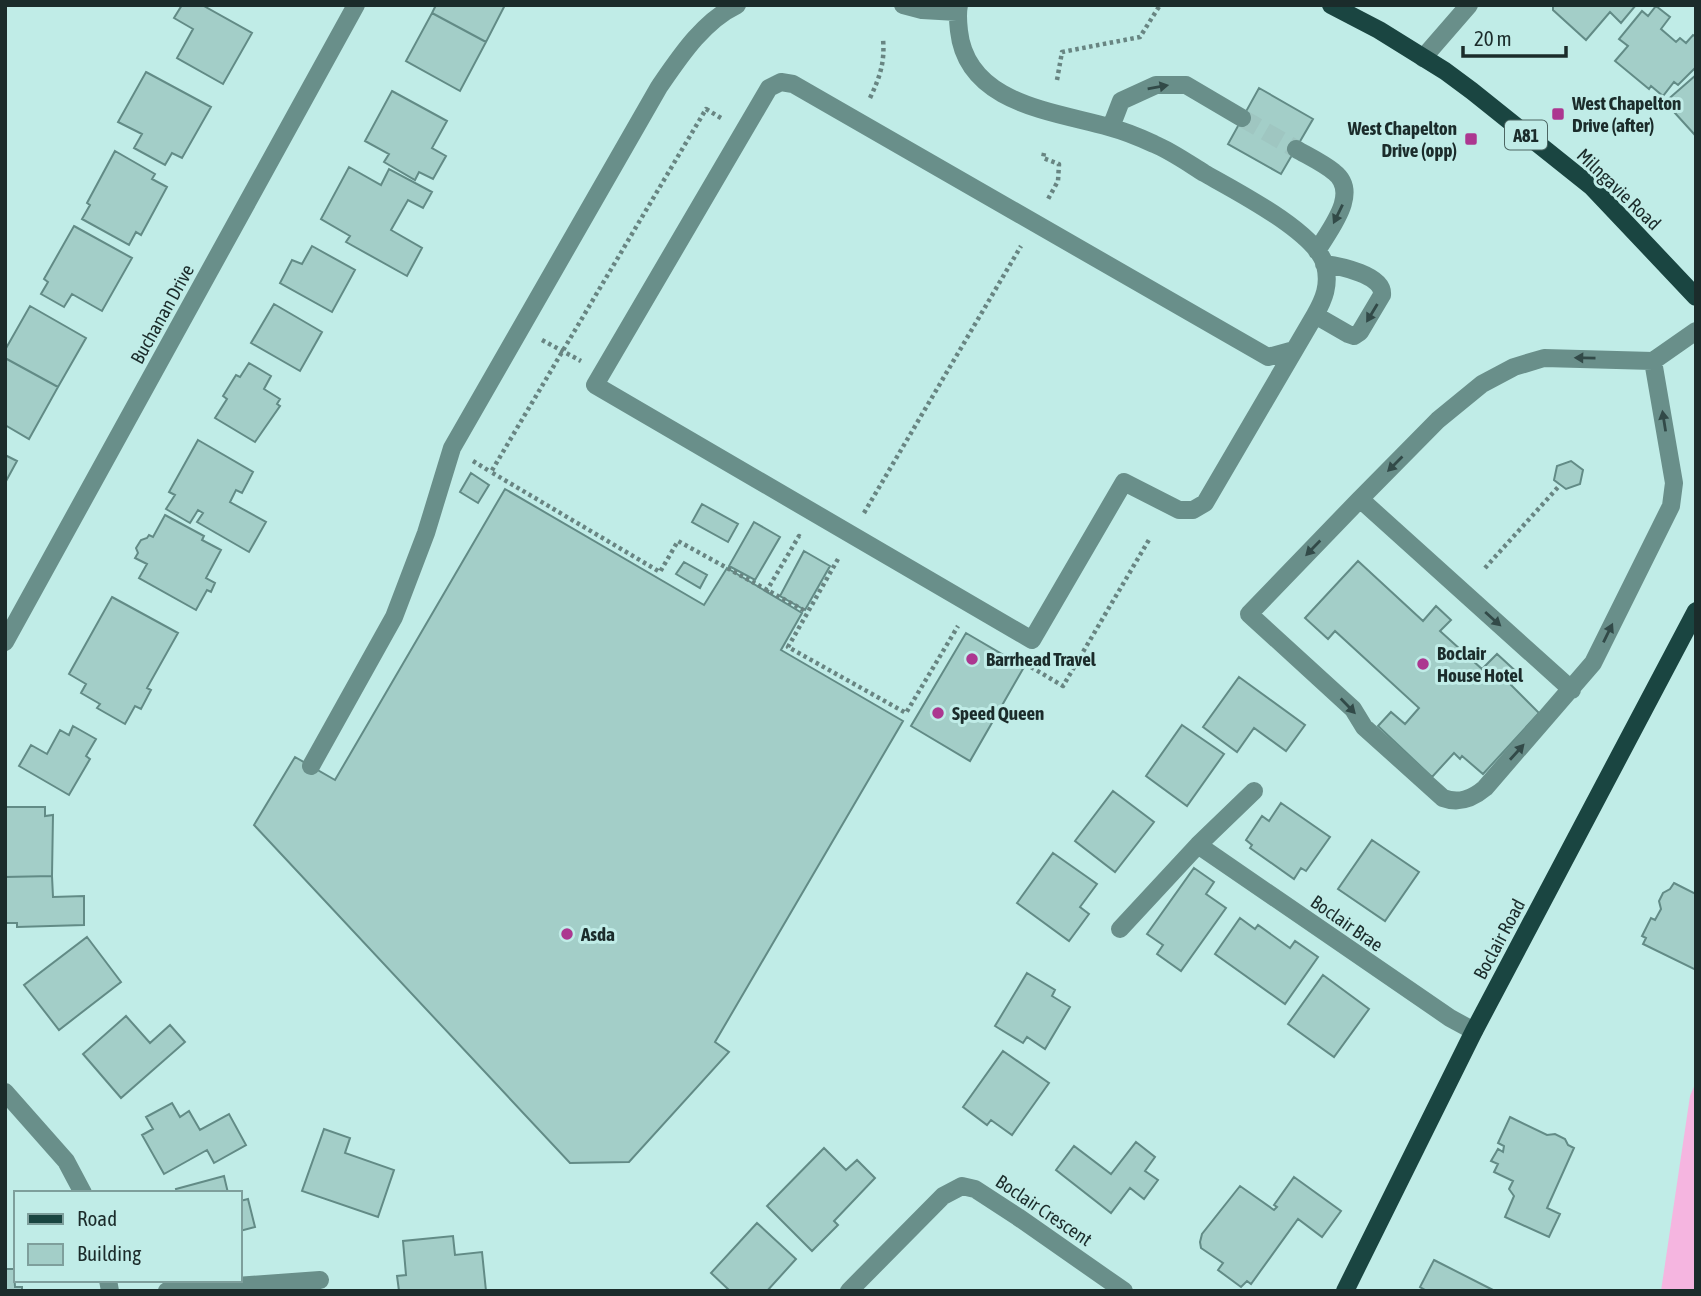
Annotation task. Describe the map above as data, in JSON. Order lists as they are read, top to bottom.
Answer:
{
  "streets": {
    "main road": ["A81", "Milngavie Road", "Boclair Road"],
    "street": ["Buchanan Drive", "Boclair Brae", "Boclair Crescent"]
  },
  "crossings": [
    ["Boclair Brae", "Boclair Road"]
  ],
  "places": {
    "transit": ["West Chapelton Drive (after)", "West Chapelton Drive (opp)"],
    "other": [
      "Barrhead Travel",
      "Boclair House Hotel",
      "Speed Queen",
      "Asda"
    ]
  },
  "legend": ["Road", "Building"],
  "scale_bar": "20 m"
}
